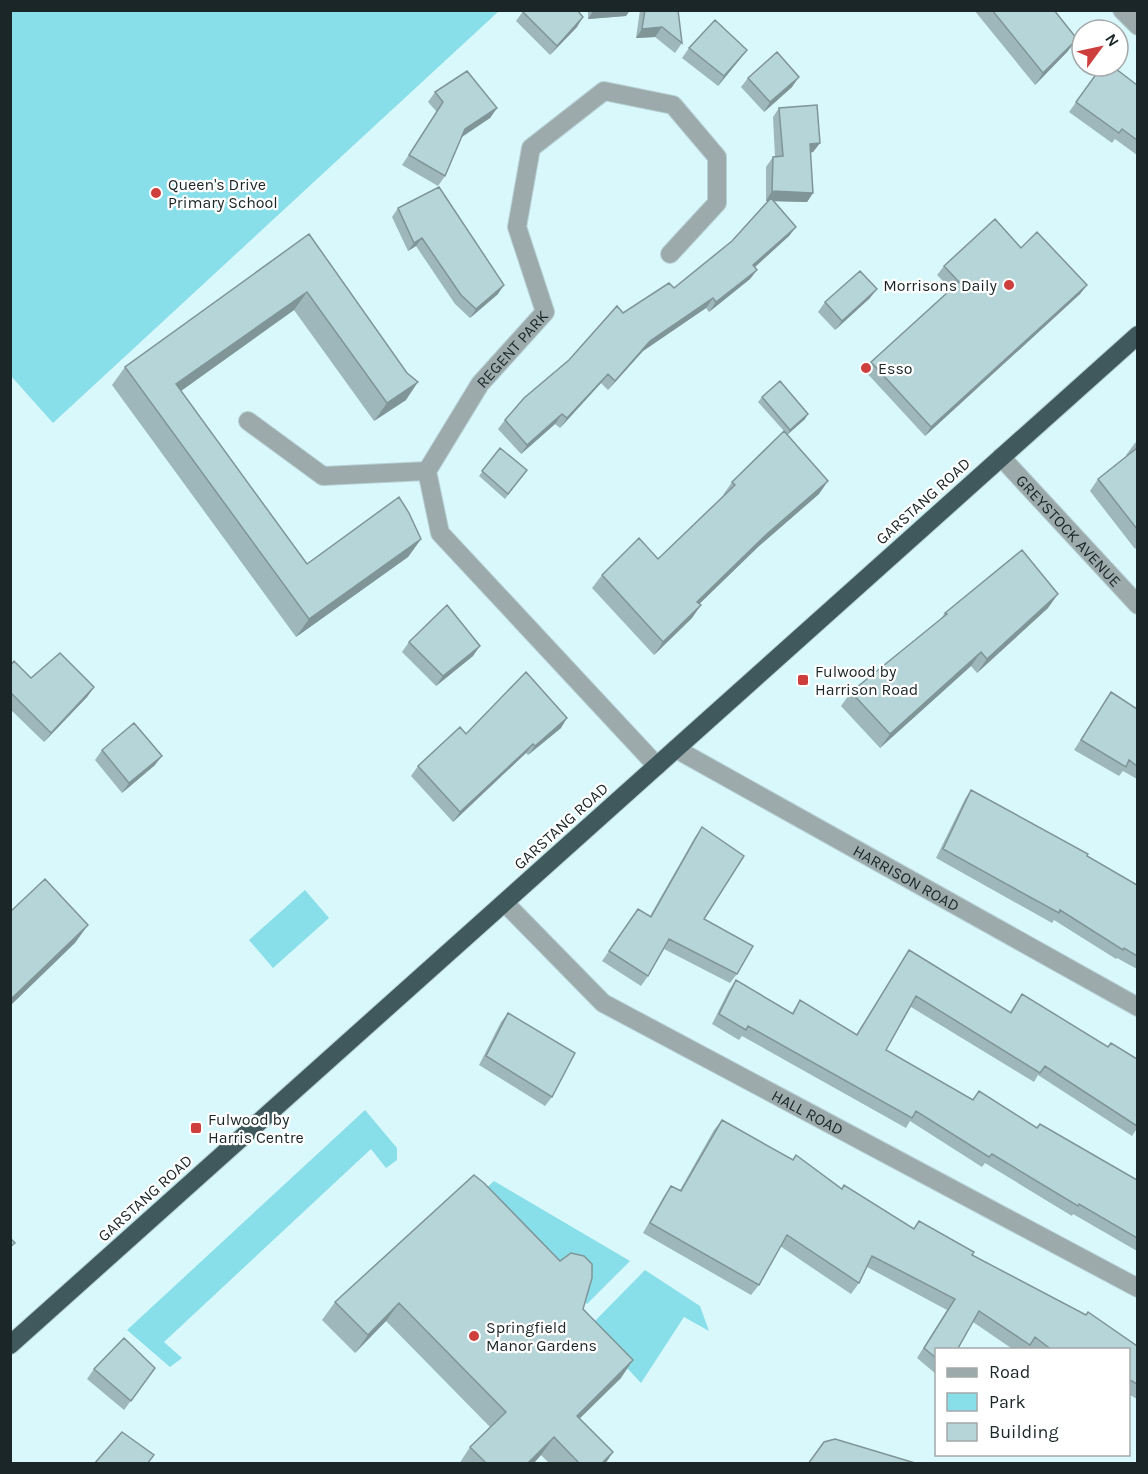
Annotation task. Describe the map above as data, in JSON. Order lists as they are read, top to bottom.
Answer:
{
  "streets": {
    "highway": ["GARSTANG ROAD"],
    "street": [
      "REGENT PARK",
      "GREYSTOCK AVENUE",
      "HARRISON ROAD",
      "HALL ROAD"
    ]
  },
  "crossings": [
    ["GARSTANG ROAD", "GREYSTOCK AVENUE"],
    ["GARSTANG ROAD", "HARRISON ROAD"],
    ["GARSTANG ROAD", "HALL ROAD"]
  ],
  "places": {
    "other": [
      "Queen's Drive Primary School",
      "Morrisons Daily",
      "Esso",
      "Springfield Manor Gardens"
    ],
    "transit": ["Fulwood by Harrison Road", "Fulwood by Harris Centre"]
  },
  "legend": ["Road", "Park", "Building"],
  "north": "top right"
}
